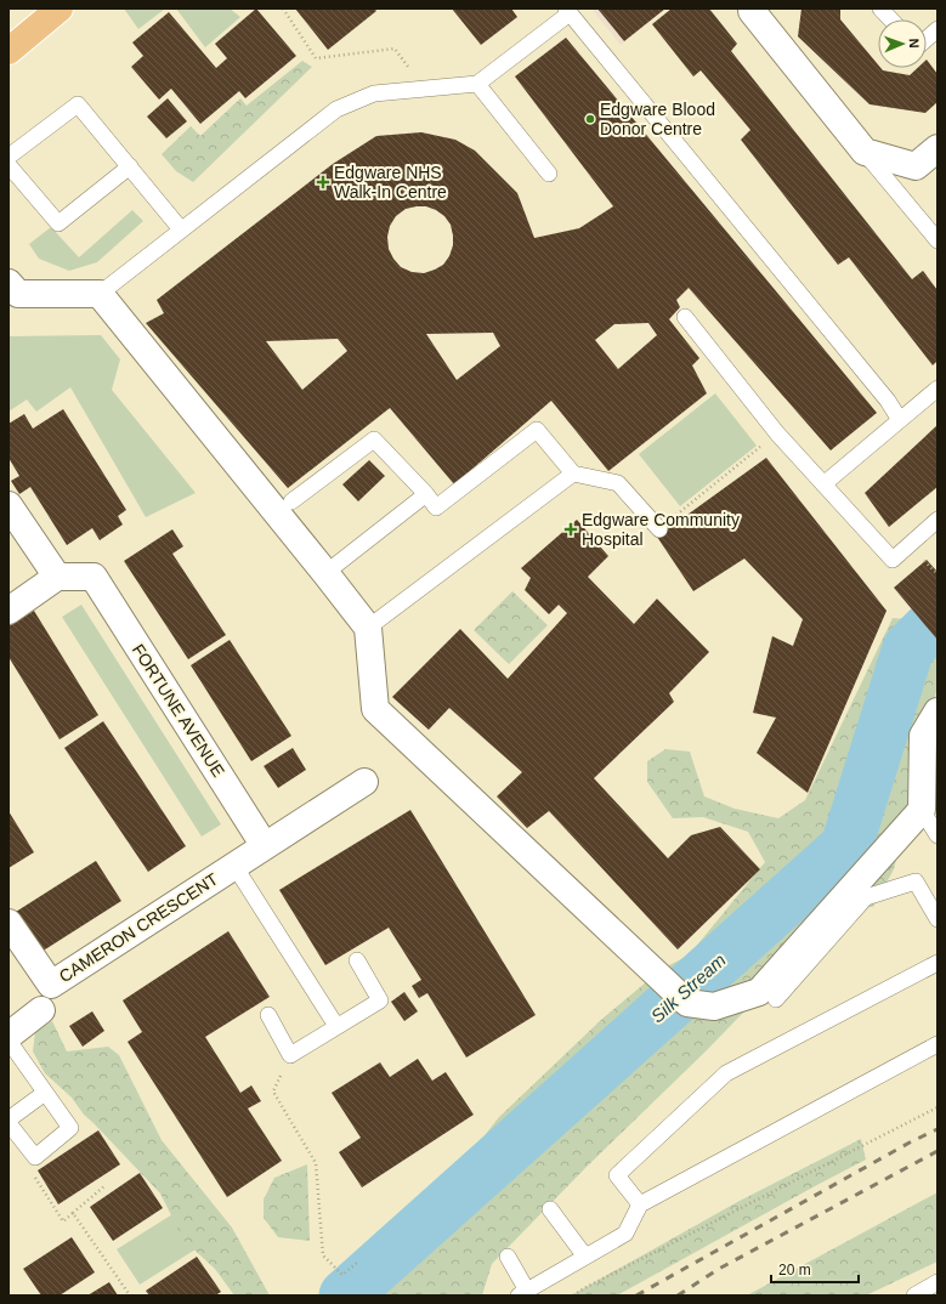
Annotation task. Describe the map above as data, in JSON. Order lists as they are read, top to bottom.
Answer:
{
  "streets": {
    "street": ["FORTUNE AVENUE", "CAMERON CRESCENT"]
  },
  "crossings": [
    ["FORTUNE AVENUE", "CAMERON CRESCENT"]
  ],
  "water": ["Silk Stream"],
  "places": {
    "other": ["Edgware Blood Donor Centre"],
    "health": ["Edgware NHS Walk-In Centre", "Edgware Community Hospital"]
  },
  "scale_bar": "20 m",
  "north": "right"
}
